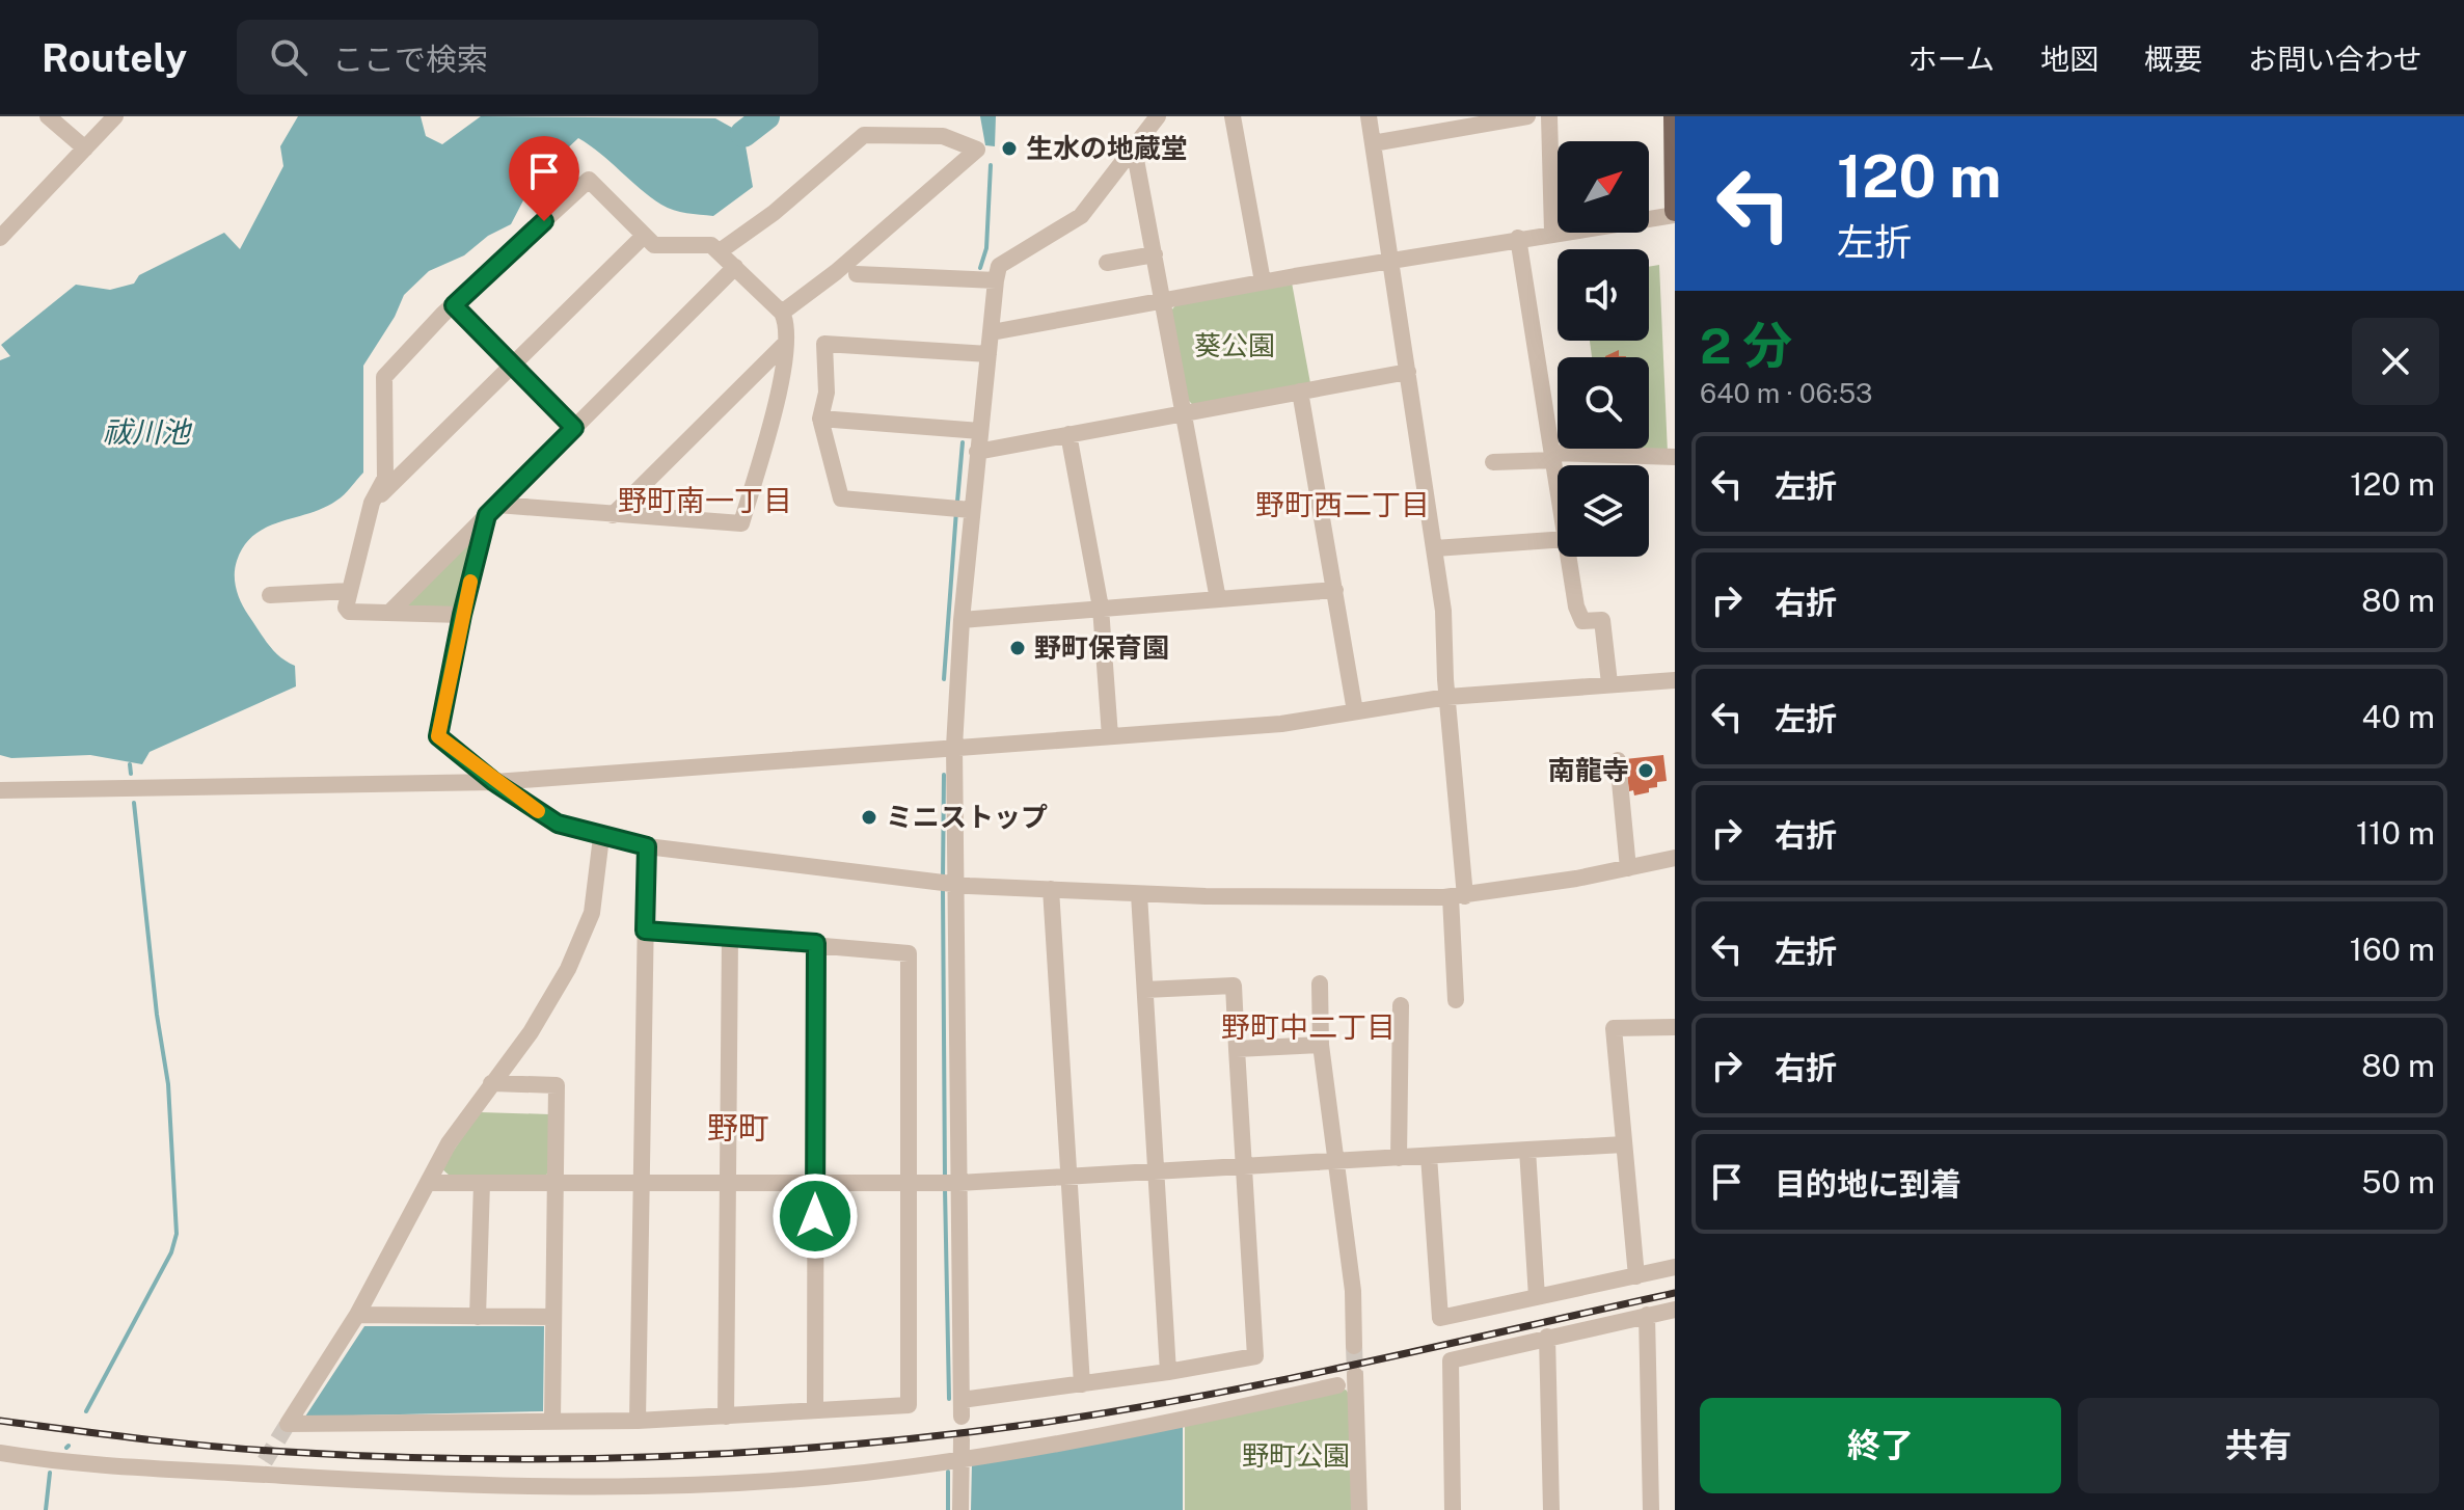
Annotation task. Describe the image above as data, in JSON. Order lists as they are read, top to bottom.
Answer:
{
  "districts": [
    "野町南一丁目",
    "野町西二丁目",
    "野町中二丁目",
    "野町"
  ],
  "water": ["祓川池"],
  "parks": ["葵公園", "野町公園"],
  "places": [
    "生水の地蔵堂",
    "野町保育園",
    "南龍寺",
    "ミニストップ"
  ],
  "north": "top right",
  "page": {
    "header": "Routely",
    "search": "ここで検索",
    "nav": [
      "ホーム",
      "地図",
      "概要",
      "お問い合わせ"
    ],
    "turn": ["120 m", "左折"],
    "heading": ["2 分", "640 m · 06:53"],
    "list": [
      {
        "name": "左折",
        "value": "120 m"
      },
      {
        "name": "右折",
        "value": "80 m"
      },
      {
        "name": "左折",
        "value": "40 m"
      },
      {
        "name": "右折",
        "value": "110 m"
      },
      {
        "name": "左折",
        "value": "160 m"
      },
      {
        "name": "右折",
        "value": "80 m"
      },
      {
        "name": "目的地に到着",
        "value": "50 m"
      }
    ],
    "buttons": ["終了", "共有"]
  }
}
